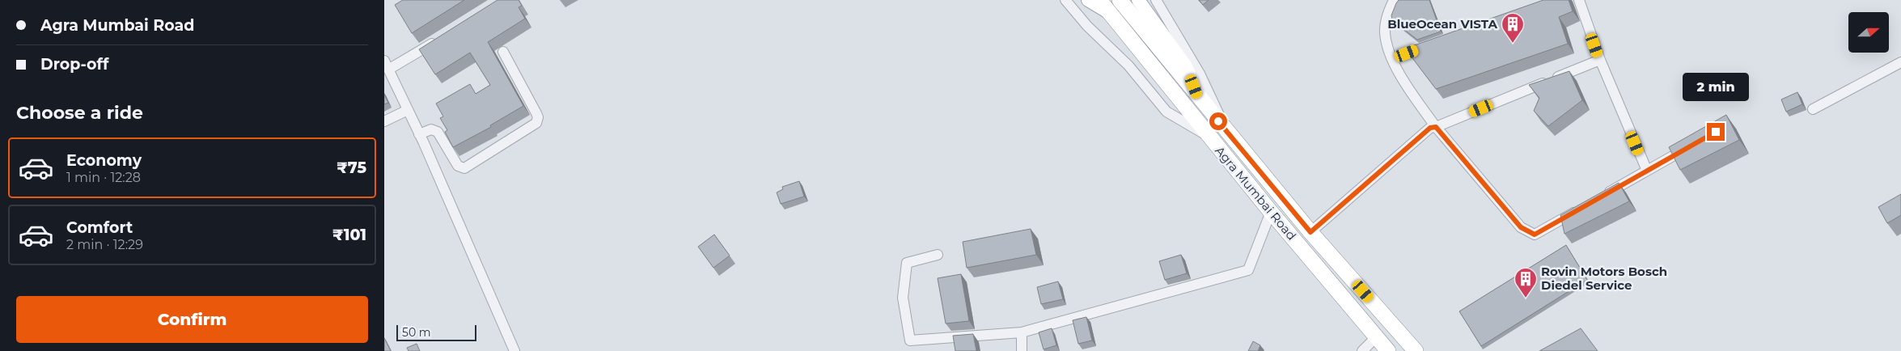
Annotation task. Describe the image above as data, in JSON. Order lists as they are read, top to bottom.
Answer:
{
  "streets": {
    "highway": ["Agra Mumbai Road"]
  },
  "places": {
    "building": ["BlueOcean VISTA", "Rovin Motors Bosch Diedel Service"]
  },
  "scale_bar": "50 m",
  "north": "right",
  "page": {
    "banner": ["Agra Mumbai Road", "Drop-off"],
    "bubble": "2 min",
    "heading": "Choose a ride",
    "list": [
      {
        "name": "Economy",
        "note": "1 min · 12:28",
        "value": "₹75"
      },
      {
        "name": "Comfort",
        "note": "2 min · 12:29",
        "value": "₹101"
      }
    ],
    "buttons": "Confirm",
    "scale": "50 m"
  }
}
